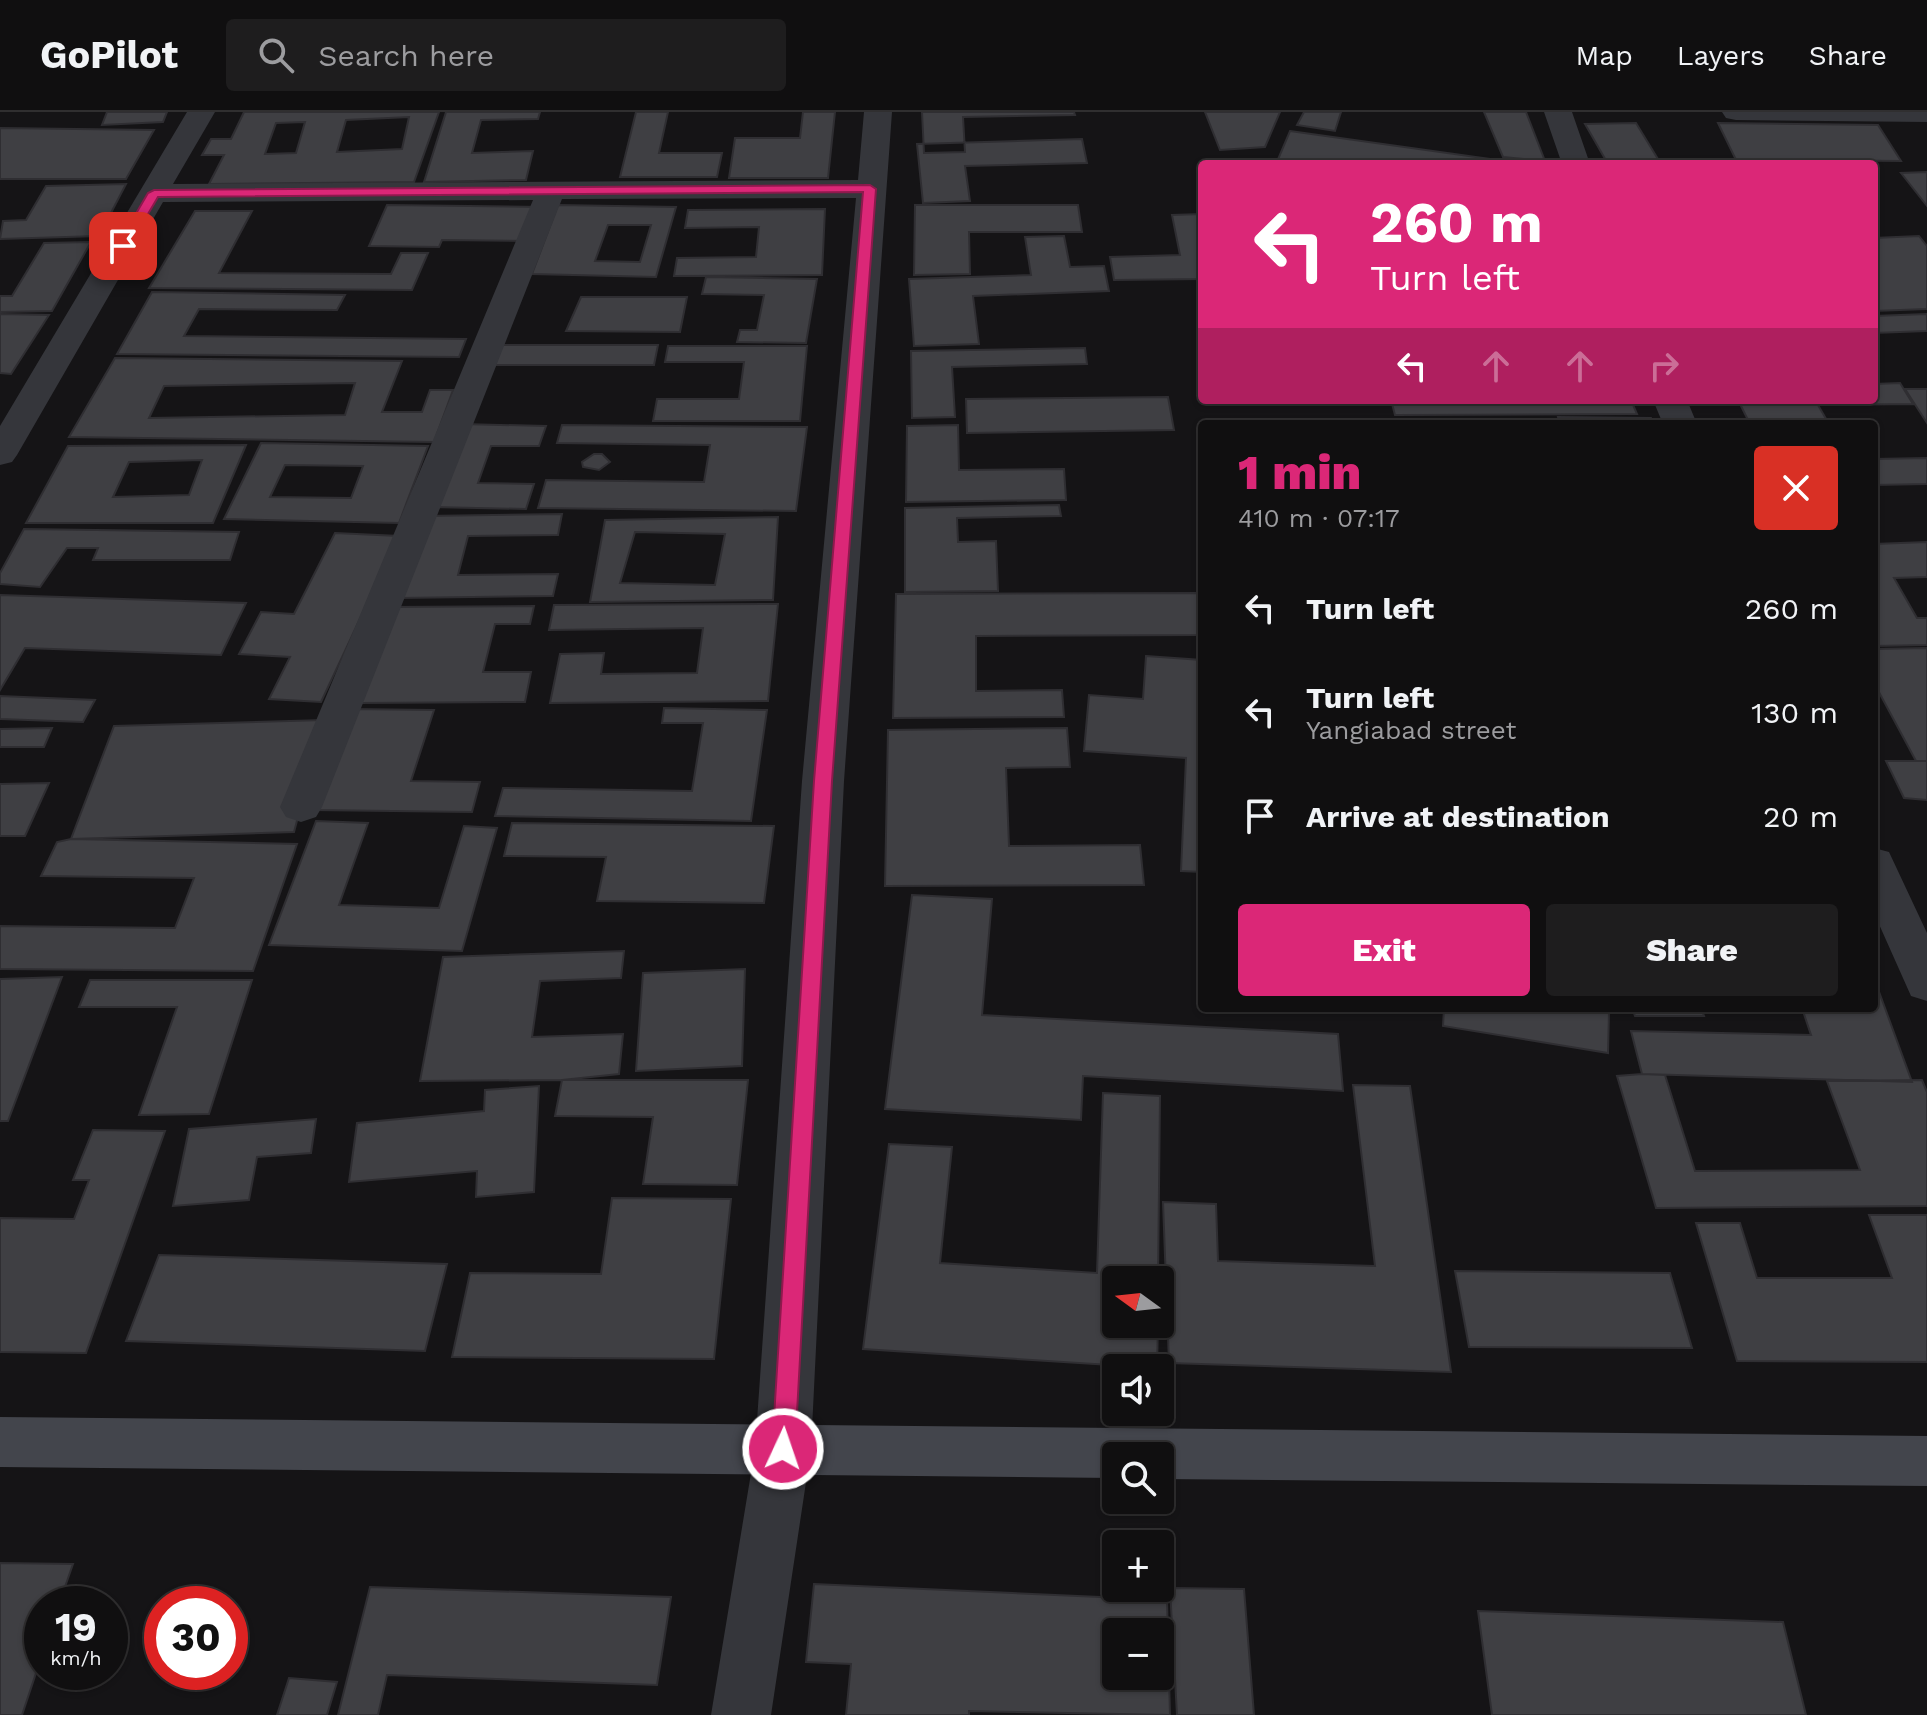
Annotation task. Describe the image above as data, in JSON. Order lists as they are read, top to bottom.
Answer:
{
  "north": "left",
  "page": {
    "header": "GoPilot",
    "search": "Search here",
    "nav": ["Map", "Layers", "Share"],
    "turn": ["260 m", "Turn left"],
    "heading": ["1 min", "410 m · 07:17"],
    "list": [
      {
        "name": "Turn left",
        "value": "260 m"
      },
      {
        "name": "Turn left",
        "note": "Yangiabad street",
        "value": "130 m"
      },
      {
        "name": "Arrive at destination",
        "value": "20 m"
      }
    ],
    "buttons": ["Exit", "Share"],
    "map_buttons": ["+", "−"],
    "speed": "19 km/h",
    "limit": "30"
  }
}
